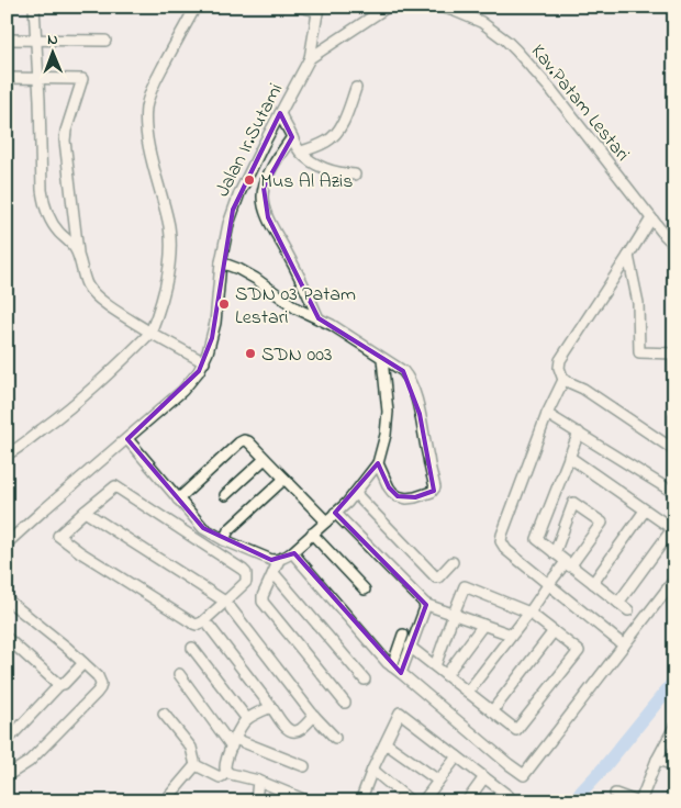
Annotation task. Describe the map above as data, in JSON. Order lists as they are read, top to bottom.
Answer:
{
  "streets": {
    "street": ["Kav.Patam Lestari", "Jalan Ir.Sutami"]
  },
  "places": ["Mus Al Azis", "SDN 03 Patam Lestari", "SDN 003"],
  "north": "top"
}
